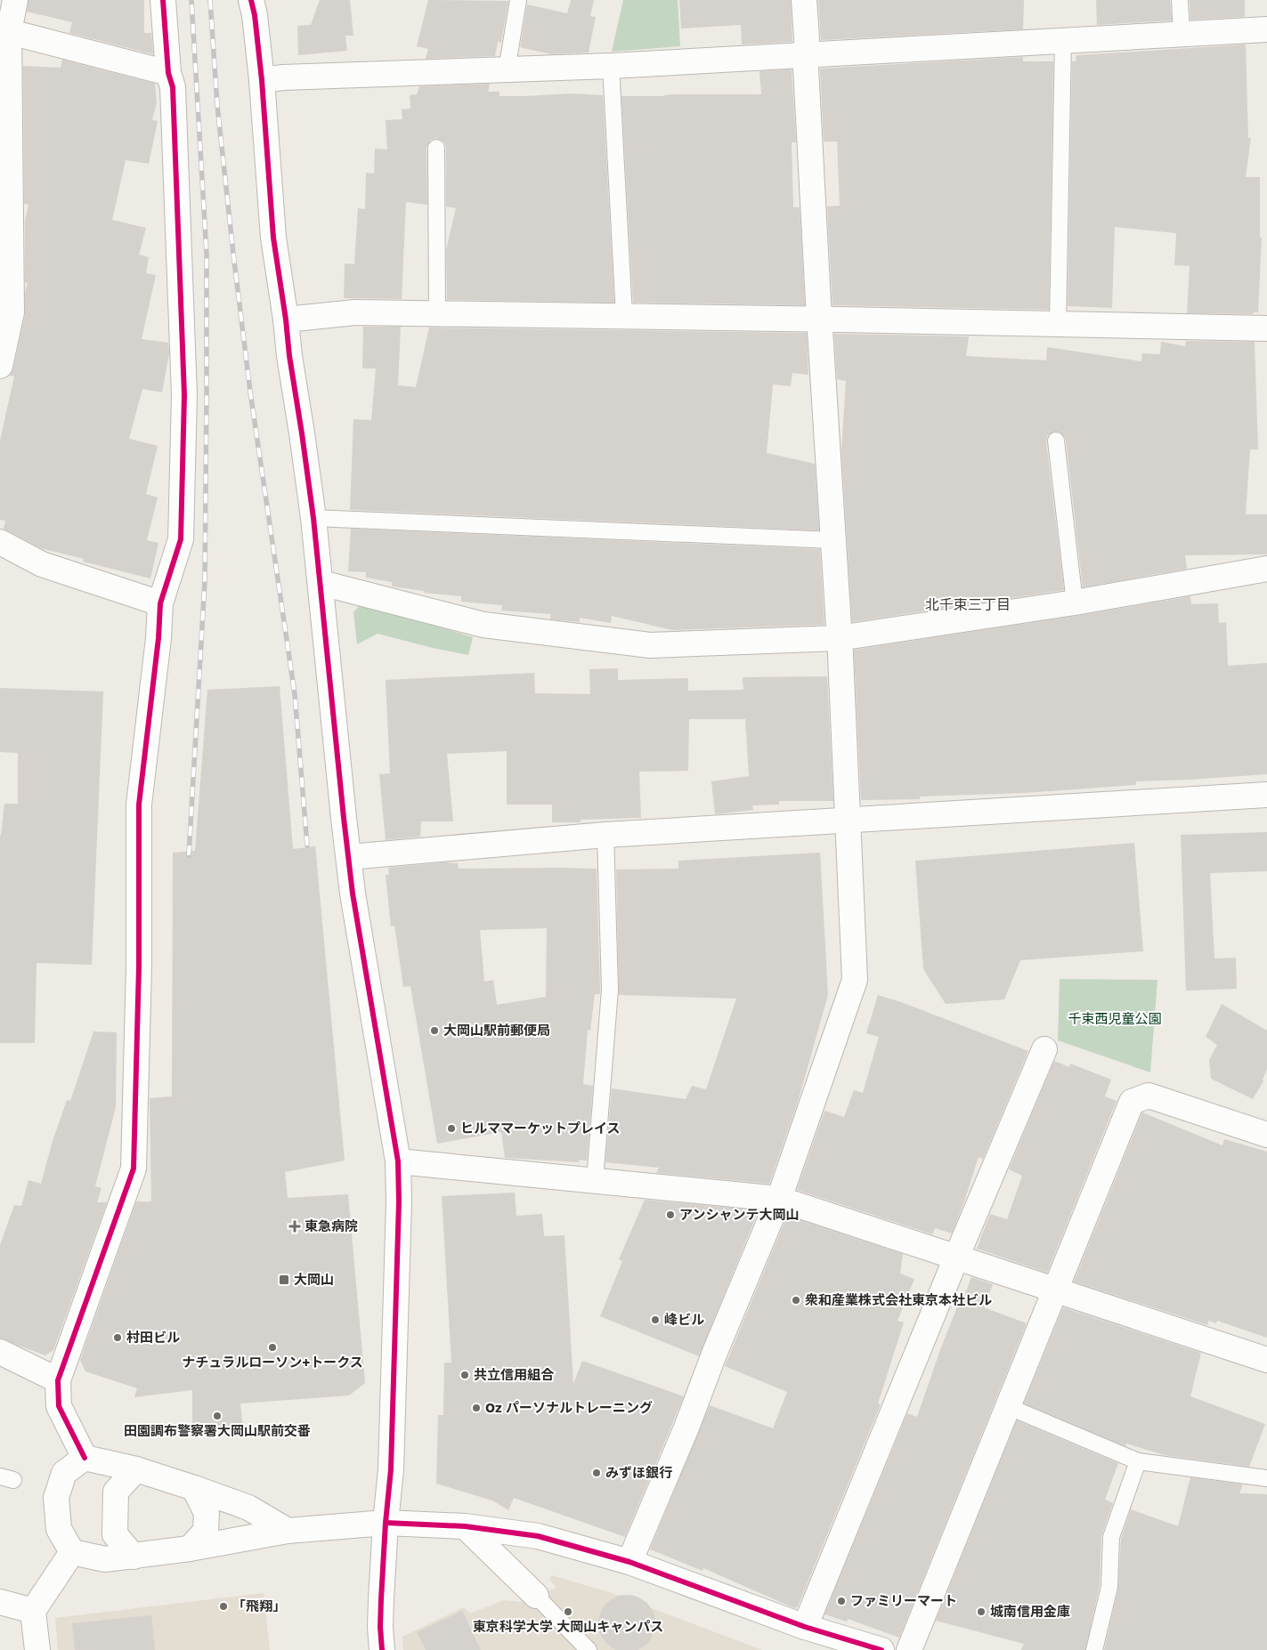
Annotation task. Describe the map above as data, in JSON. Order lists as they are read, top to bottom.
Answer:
{
  "districts": ["北千束三丁目"],
  "parks": ["千束西児童公園"],
  "places": {
    "other": [
      "大岡山駅前郵便局",
      "ヒルママーケットプレイス",
      "アンシャンテ大岡山",
      "衆和産業株式会社東京本社ビル",
      "峰ビル",
      "村田ビル",
      "ナチュラルローソン+トークス",
      "共立信用組合",
      "Oz パーソナルトレーニング",
      "田園調布警察署大岡山駅前交番",
      "みずほ銀行",
      "ファミリーマート",
      "「飛翔」",
      "東京科学大学 大岡山キャンパス",
      "城南信用金庫"
    ],
    "health": ["東急病院"],
    "transit": ["大岡山"]
  }
}
